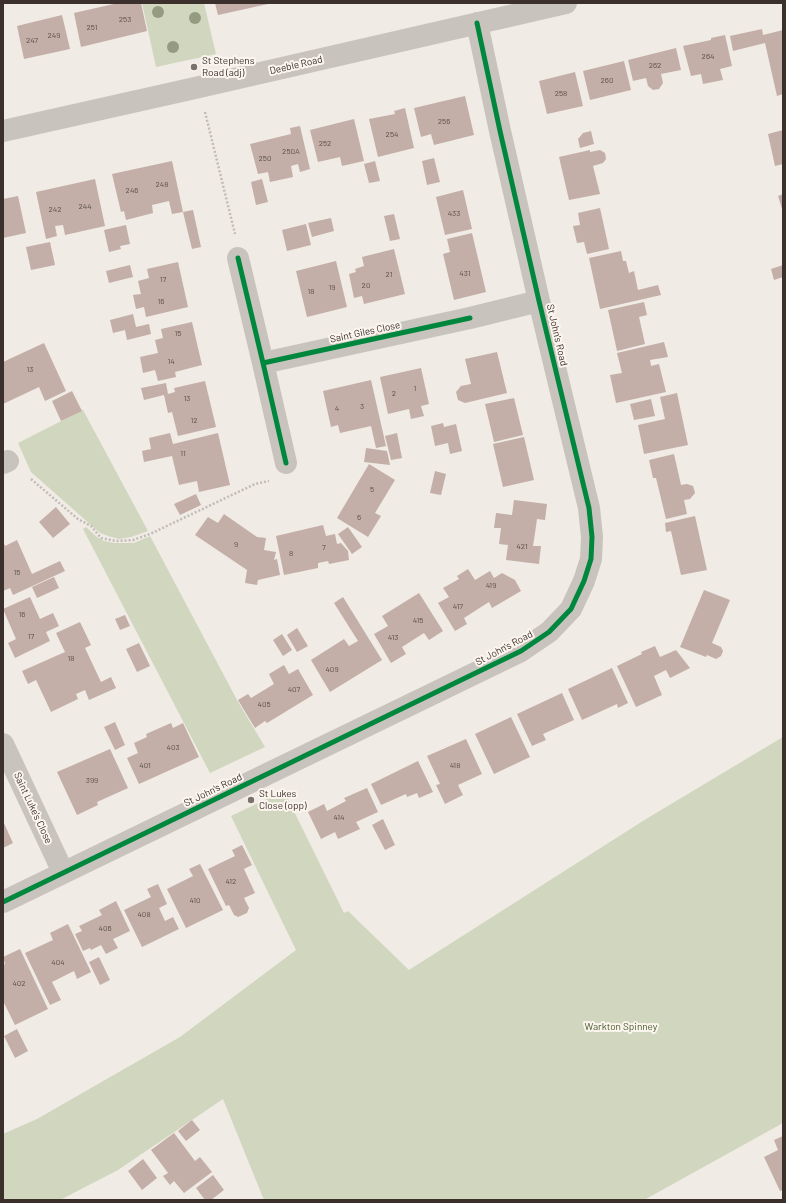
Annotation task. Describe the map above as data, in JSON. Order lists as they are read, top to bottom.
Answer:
{
  "streets": {
    "street": [
      "Deeble Road",
      "Saint Giles Close",
      "St John's Road",
      "Saint Luke's Close"
    ]
  },
  "crossings": [
    ["Deeble Road", "St John's Road"],
    ["Saint Giles Close", "St John's Road"],
    ["St John's Road", "Saint Luke's Close"]
  ],
  "parks": ["Warkton Spinney"],
  "places": ["St Stephens Road (adj)", "St Lukes Close (opp)"],
  "house_numbers": [
    "253",
    "251",
    "249",
    "247",
    "264",
    "262",
    "260",
    "258",
    "256",
    "254",
    "252",
    "250A",
    "250",
    "248",
    "246",
    "244",
    "242",
    "433",
    "431",
    "21",
    "17",
    "20",
    "19",
    "18",
    "16",
    "15",
    "14",
    "13",
    "1",
    "2",
    "13",
    "3",
    "4",
    "12",
    "11",
    "5",
    "6",
    "9",
    "421",
    "7",
    "8",
    "15",
    "419",
    "417",
    "16",
    "415",
    "17",
    "413",
    "18",
    "409",
    "407",
    "405",
    "403",
    "401",
    "418",
    "399",
    "414",
    "412",
    "410",
    "408",
    "406",
    "404",
    "402"
  ]
}
